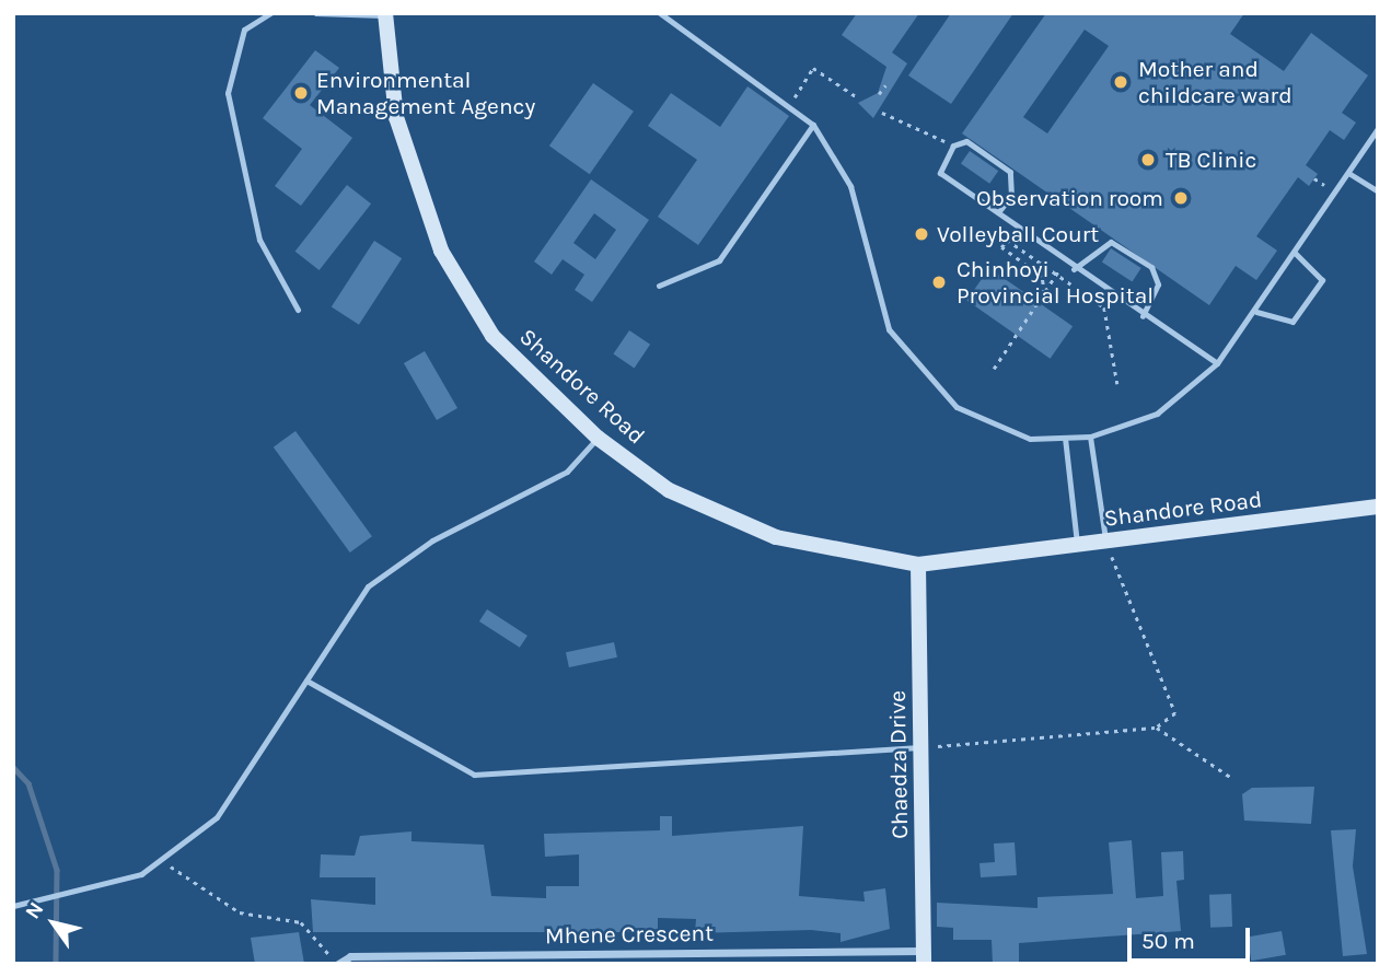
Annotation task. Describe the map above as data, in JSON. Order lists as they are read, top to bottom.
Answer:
{
  "streets": {
    "street": ["Shandore Road", "Chaedza Drive", "Mhene Crescent"]
  },
  "crossings": [
    ["Shandore Road", "Chaedza Drive"],
    ["Chaedza Drive", "Mhene Crescent"]
  ],
  "places": [
    "Mother and childcare ward",
    "Environmental Management Agency",
    "TB Clinic",
    "Observation room",
    "Volleyball Court",
    "Chinhoyi Provincial Hospital"
  ],
  "scale_bar": "50 m",
  "north": "top left"
}
